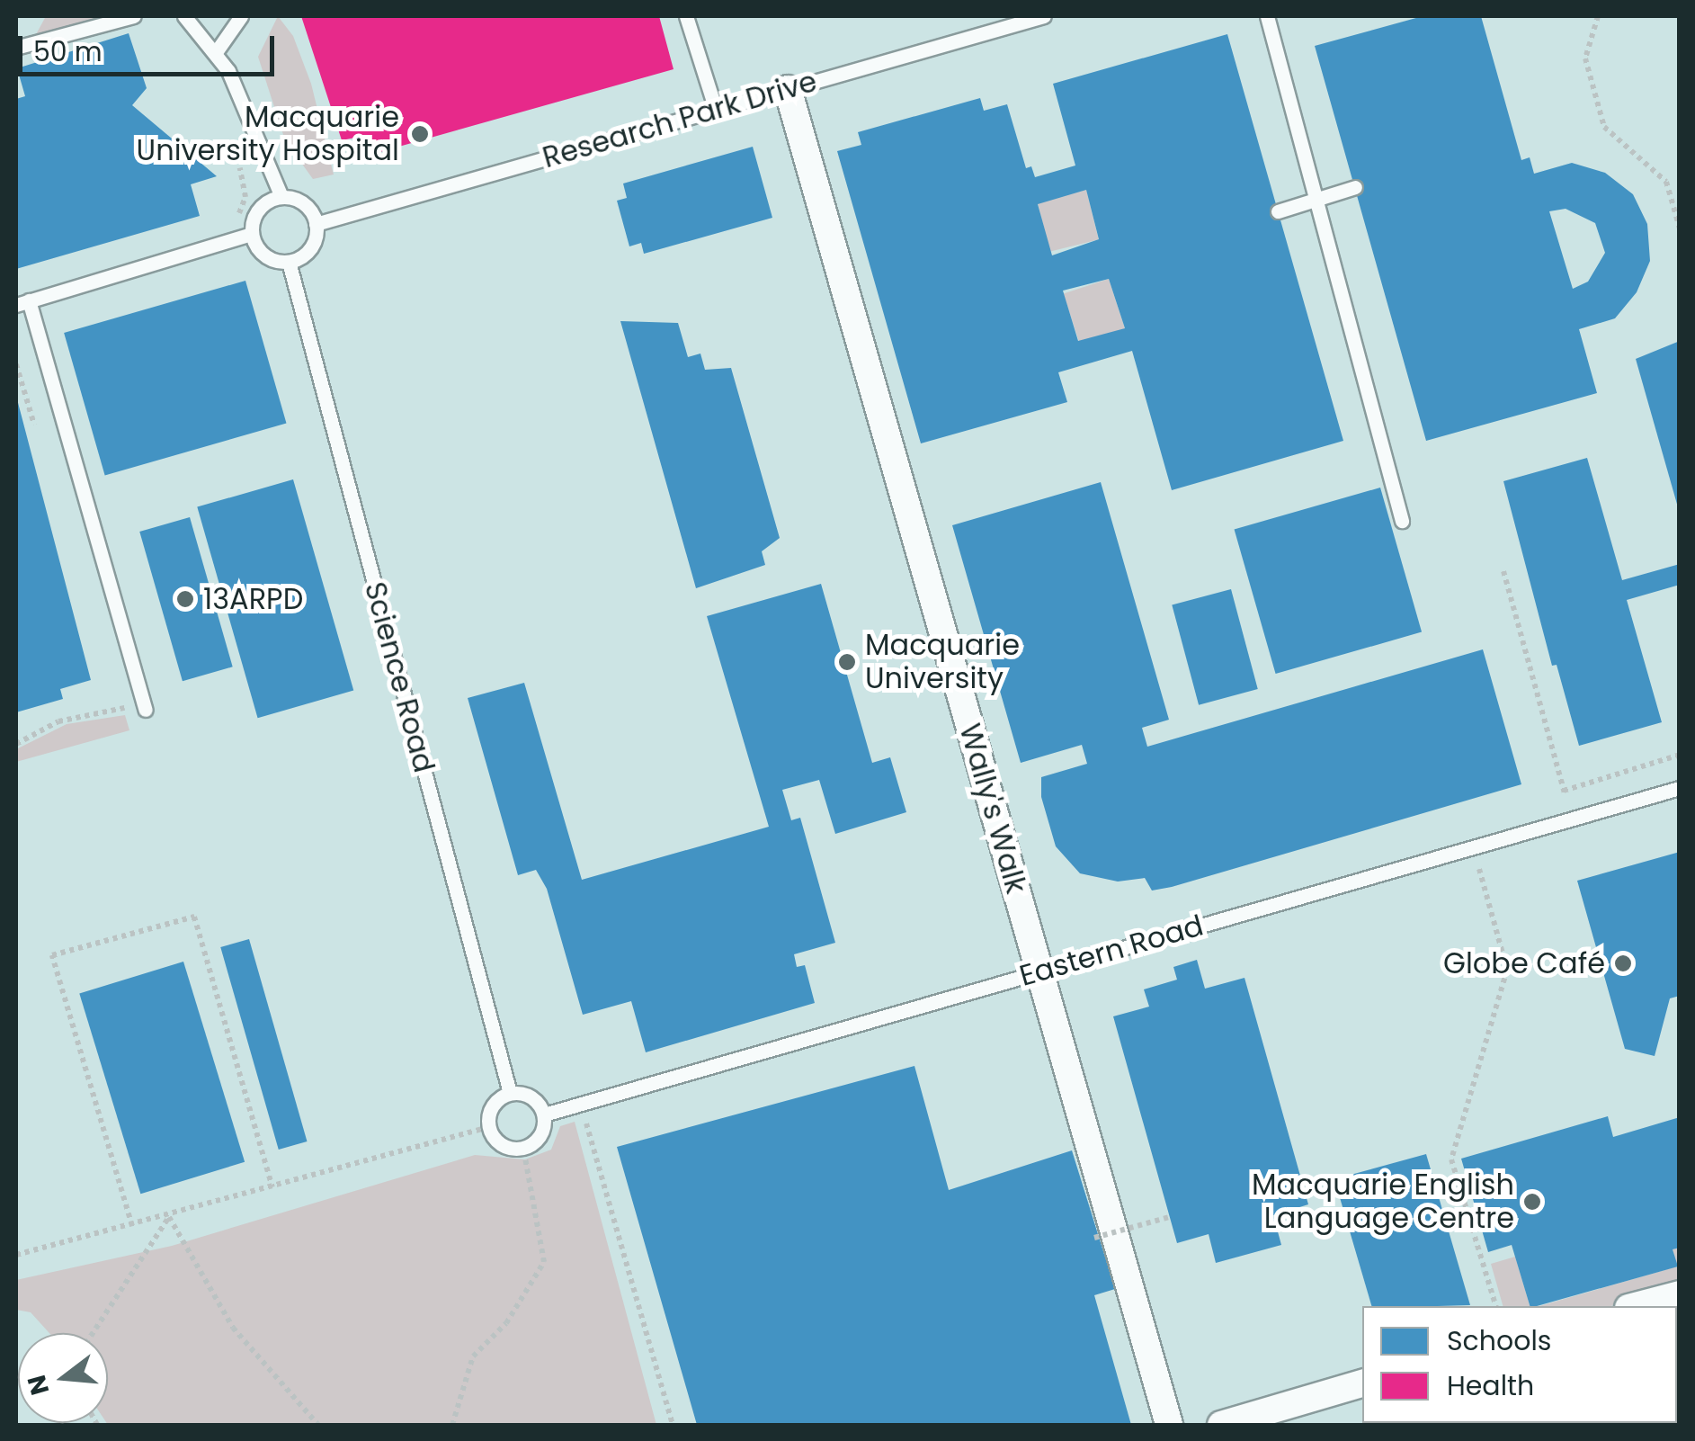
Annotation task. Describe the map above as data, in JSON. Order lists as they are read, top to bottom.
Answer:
{
  "streets": {
    "street": ["Wally's Walk"],
    "lane": ["Research Park Drive", "Science Road", "Eastern Road"]
  },
  "crossings": [
    ["Research Park Drive", "Science Road"],
    ["Research Park Drive", "Wally's Walk"],
    ["Science Road", "Eastern Road"],
    ["Wally's Walk", "Eastern Road"]
  ],
  "places": [
    "Macquarie University Hospital",
    "13ARPD",
    "Macquarie University",
    "Globe Café",
    "Macquarie English Language Centre"
  ],
  "legend": ["Schools", "Health"],
  "scale_bar": "50 m",
  "north": "left"
}
